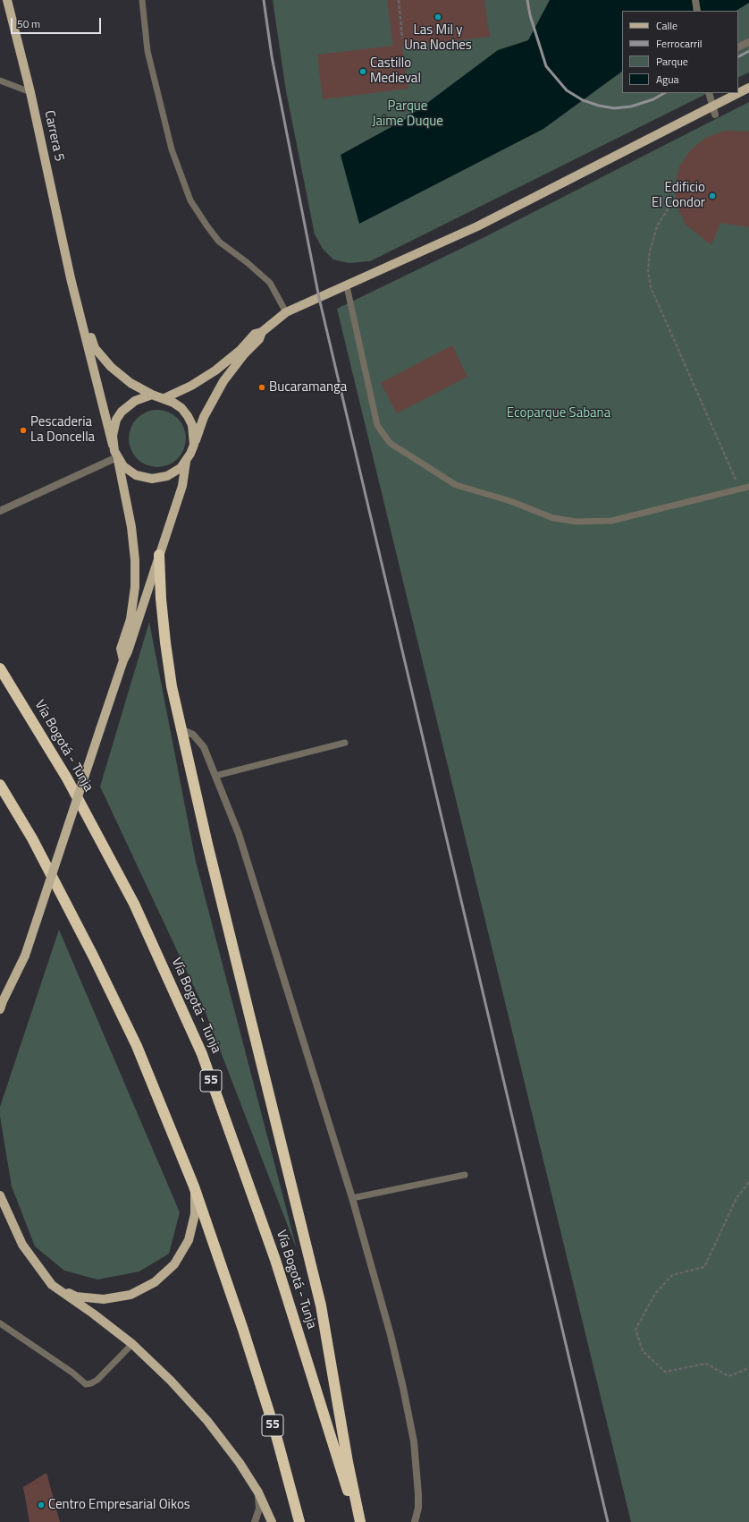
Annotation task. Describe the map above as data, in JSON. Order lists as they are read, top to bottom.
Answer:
{
  "streets": {
    "highway": ["Vía Bogotá - Tunja", "55"],
    "main road": ["Carrera 5"]
  },
  "parks": ["Parque Jaime Duque", "Ecoparque Sabana"],
  "places": [
    "Las Mil y Una Noches",
    "Castillo Medieval",
    "Edificio El Condor",
    "Bucaramanga",
    "Pescaderia La Doncella",
    "Centro Empresarial Oikos"
  ],
  "legend": [
    "Calle",
    "Ferrocarril",
    "Parque",
    "Agua"
  ],
  "scale_bar": "50 m"
}
